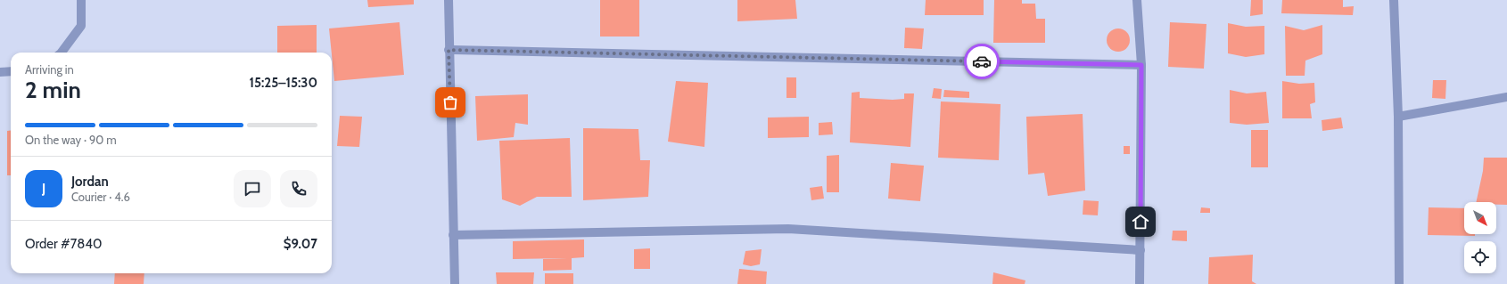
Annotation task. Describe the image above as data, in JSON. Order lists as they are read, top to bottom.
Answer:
{
  "north": "bottom right",
  "page": {
    "heading": ["2 min", "Arriving in", "15:25–15:30"],
    "panel": [
      "Jordan",
      "Courier · 4.6",
      "Order #7840",
      "$9.07"
    ],
    "bar": "On the way · 90 m",
    "round": "J"
  }
}
